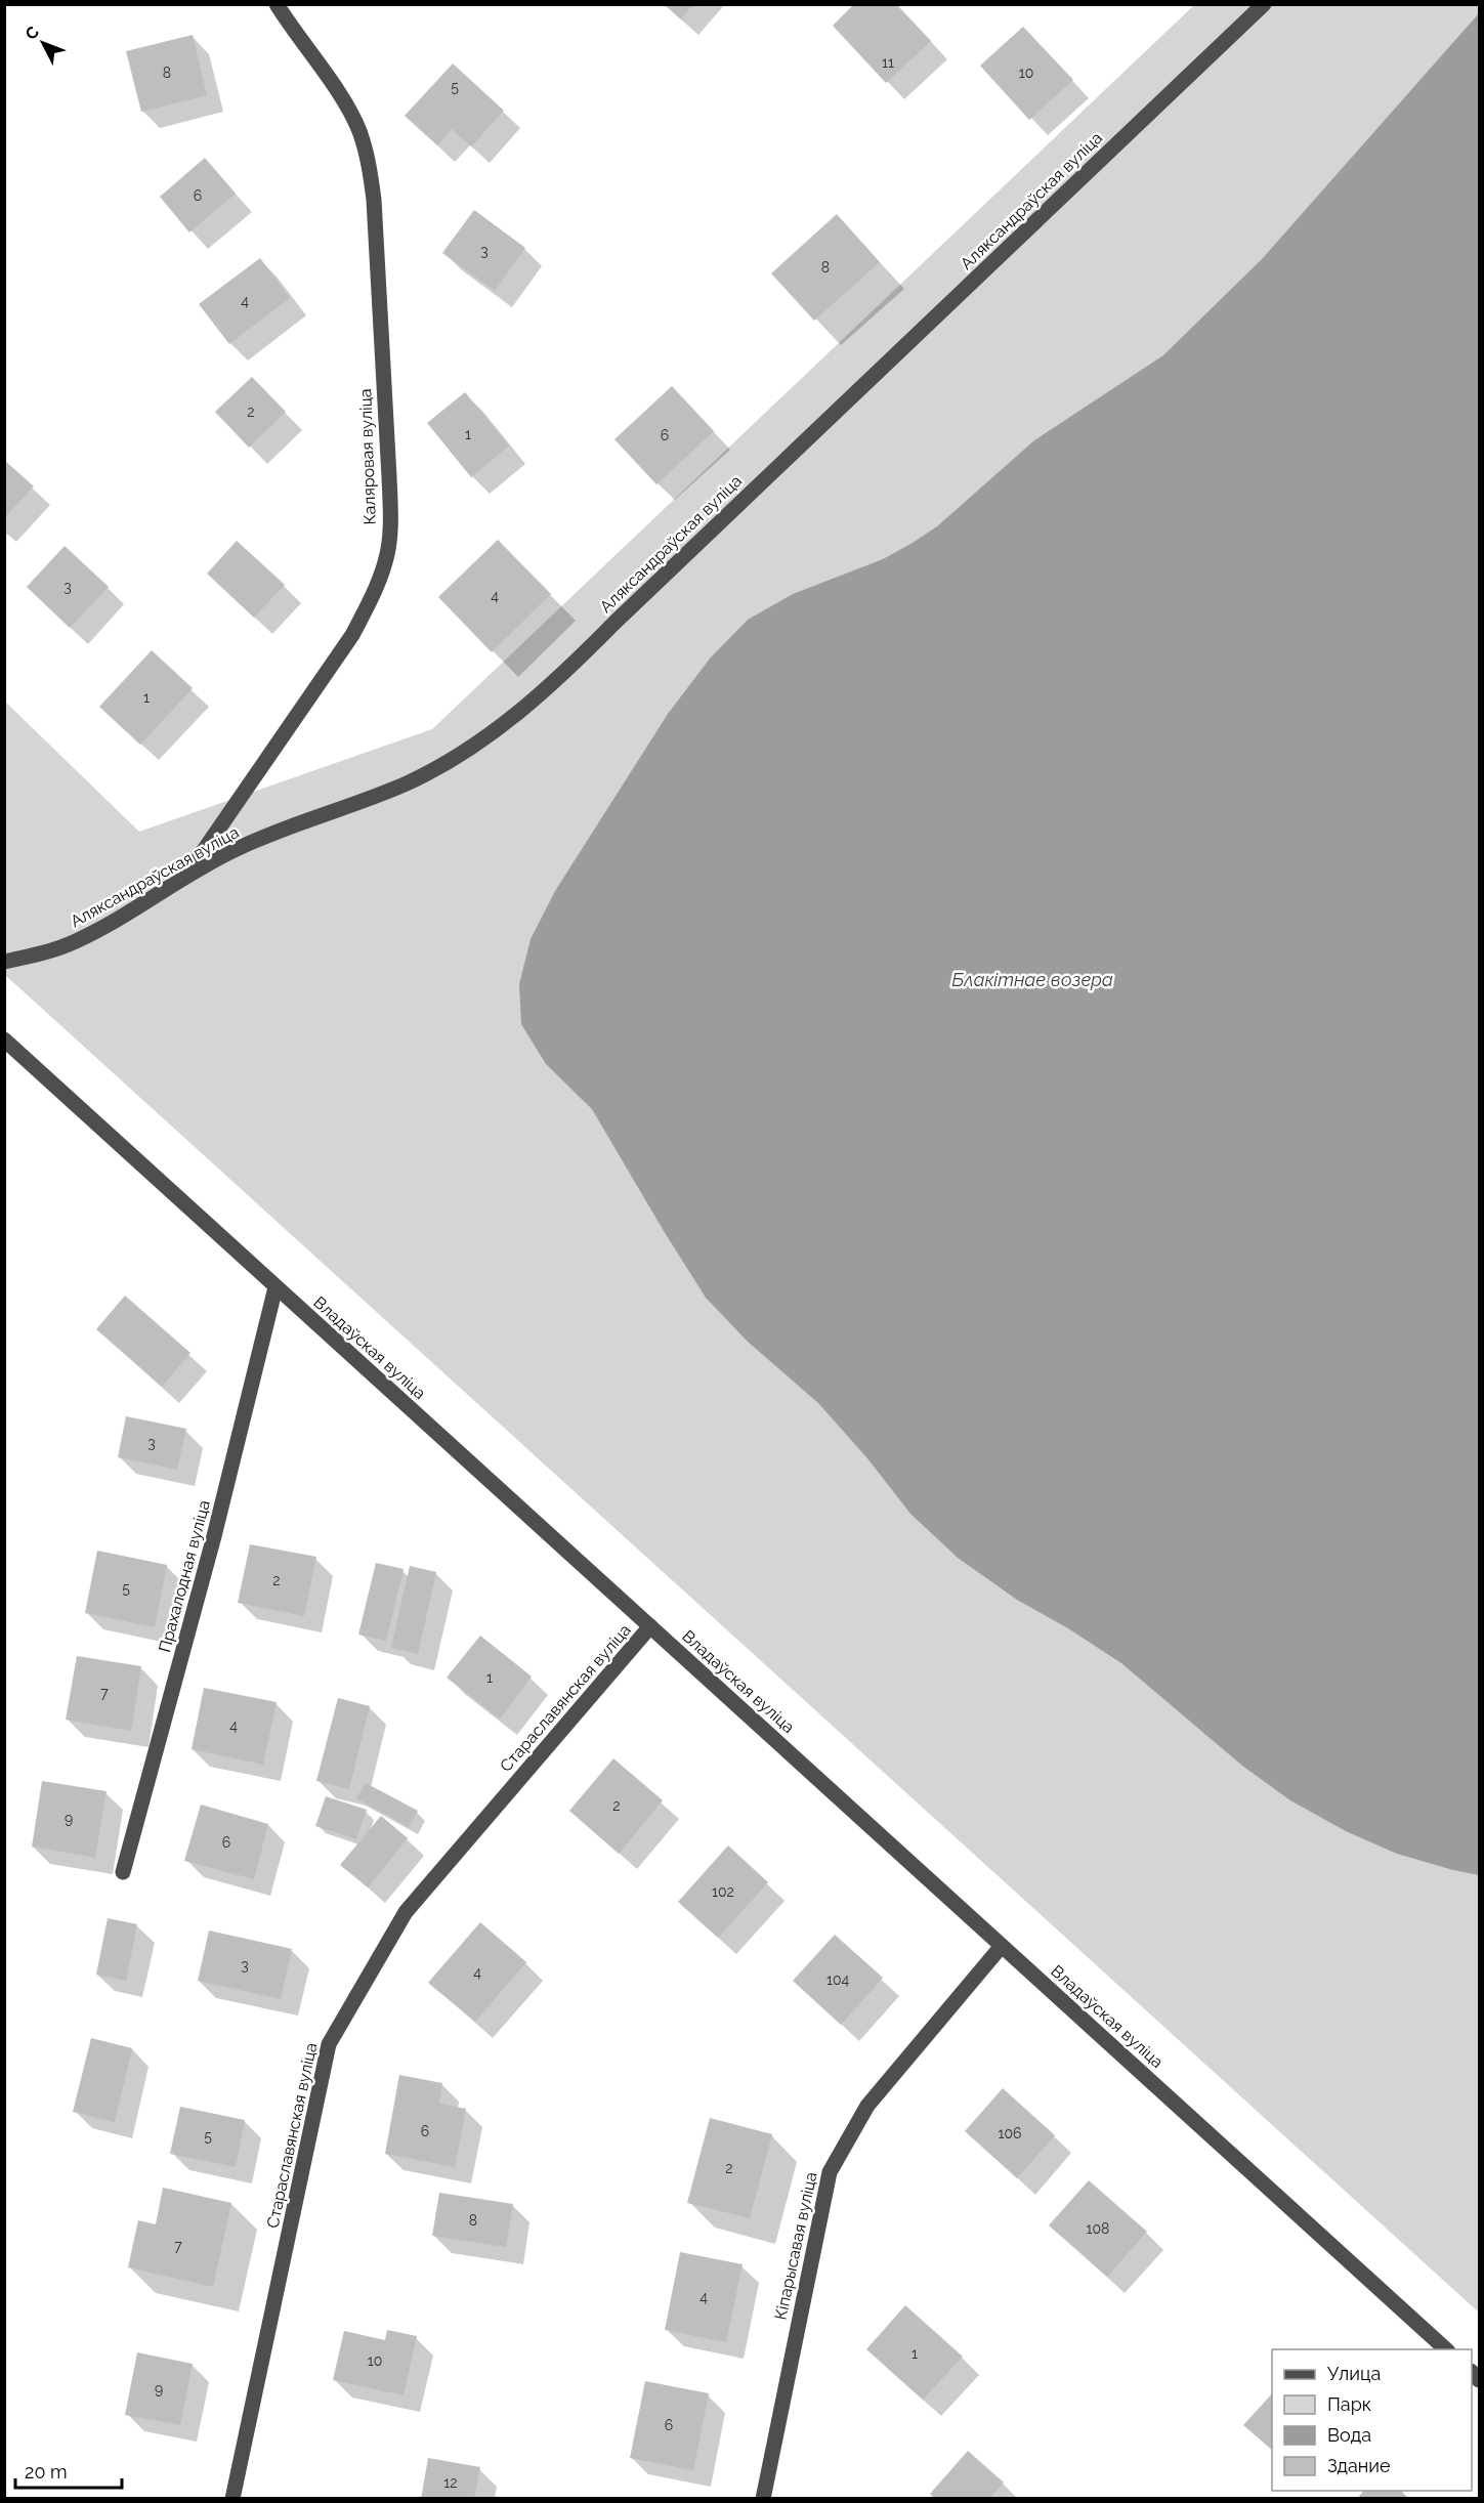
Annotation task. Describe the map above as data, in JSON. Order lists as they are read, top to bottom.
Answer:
{
  "streets": {
    "street": [
      "Аляксандраўская вуліца",
      "Каляровая вуліца",
      "Владаўская вуліца",
      "Прахалодная вуліца",
      "Стараславянская вуліца",
      "Кіпарысавая вуліца"
    ]
  },
  "crossings": [
    ["Аляксандраўская вуліца", "Каляровая вуліца"],
    ["Владаўская вуліца", "Прахалодная вуліца"],
    ["Владаўская вуліца", "Стараславянская вуліца"],
    ["Владаўская вуліца", "Кіпарысавая вуліца"]
  ],
  "water": ["Блакітнае возера"],
  "house_numbers": [
    "11",
    "8",
    "10",
    "5",
    "6",
    "3",
    "8",
    "4",
    "2",
    "1",
    "6",
    "3",
    "4",
    "1",
    "3",
    "2",
    "5",
    "1",
    "7",
    "4",
    "2",
    "9",
    "6",
    "102",
    "3",
    "4",
    "104",
    "6",
    "106",
    "5",
    "2",
    "8",
    "108",
    "7",
    "4",
    "1",
    "10",
    "9",
    "6",
    "12"
  ],
  "legend": [
    "Улица",
    "Парк",
    "Вода",
    "Здание"
  ],
  "scale_bar": "20 m",
  "north": "top left"
}
